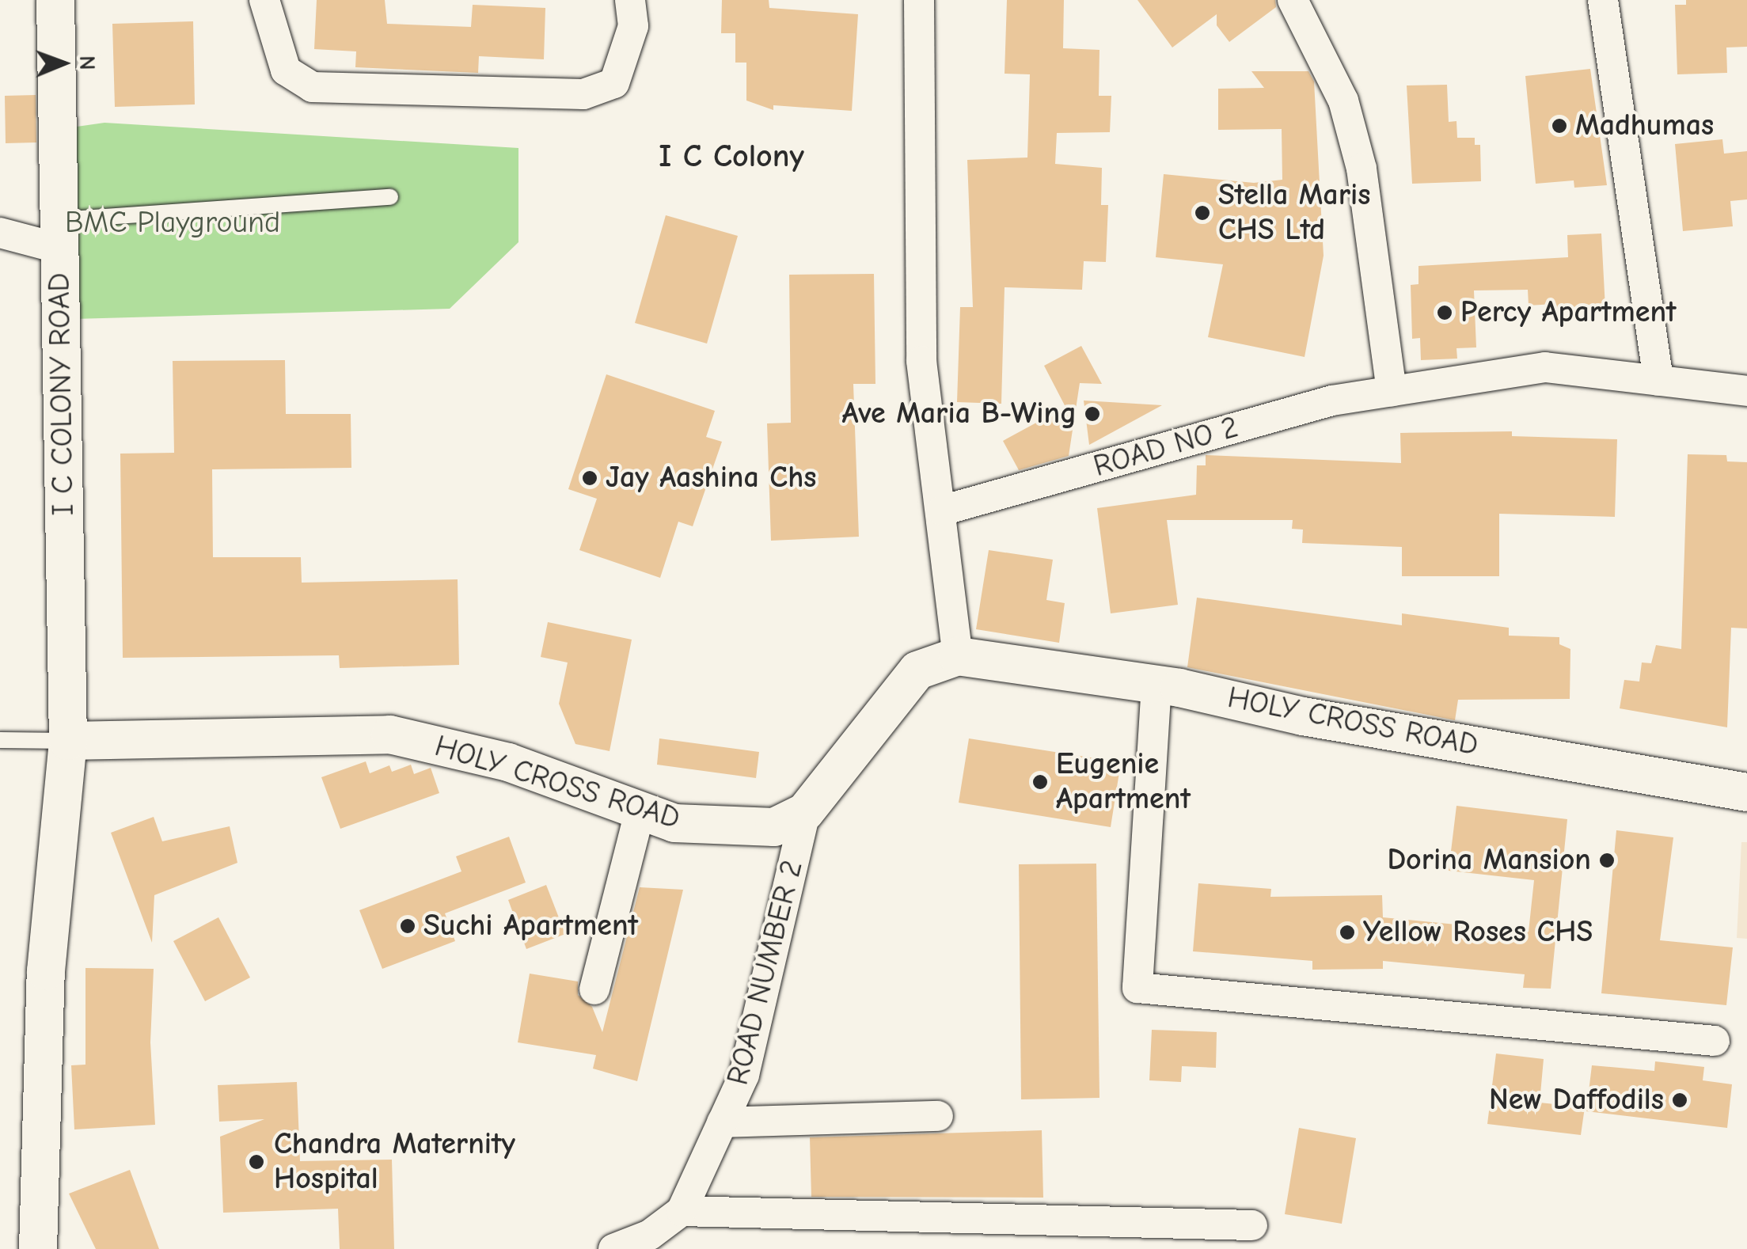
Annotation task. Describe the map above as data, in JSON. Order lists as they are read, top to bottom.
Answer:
{
  "streets": {
    "street": [
      "I C COLONY ROAD",
      "ROAD NO 2",
      "HOLY CROSS ROAD",
      "ROAD NUMBER 2"
    ]
  },
  "crossings": [
    ["I C COLONY ROAD", "HOLY CROSS ROAD"],
    ["HOLY CROSS ROAD", "ROAD NUMBER 2"]
  ],
  "districts": ["I C Colony"],
  "parks": ["BMC Playground"],
  "places": [
    "Madhumas",
    "Stella Maris CHS Ltd",
    "Percy Apartment",
    "Ave Maria B-Wing",
    "Jay Aashina Chs",
    "Eugenie Apartment",
    "Dorina Mansion",
    "Suchi Apartment",
    "Yellow Roses CHS",
    "New Daffodils",
    "Chandra Maternity Hospital"
  ],
  "north": "right"
}
